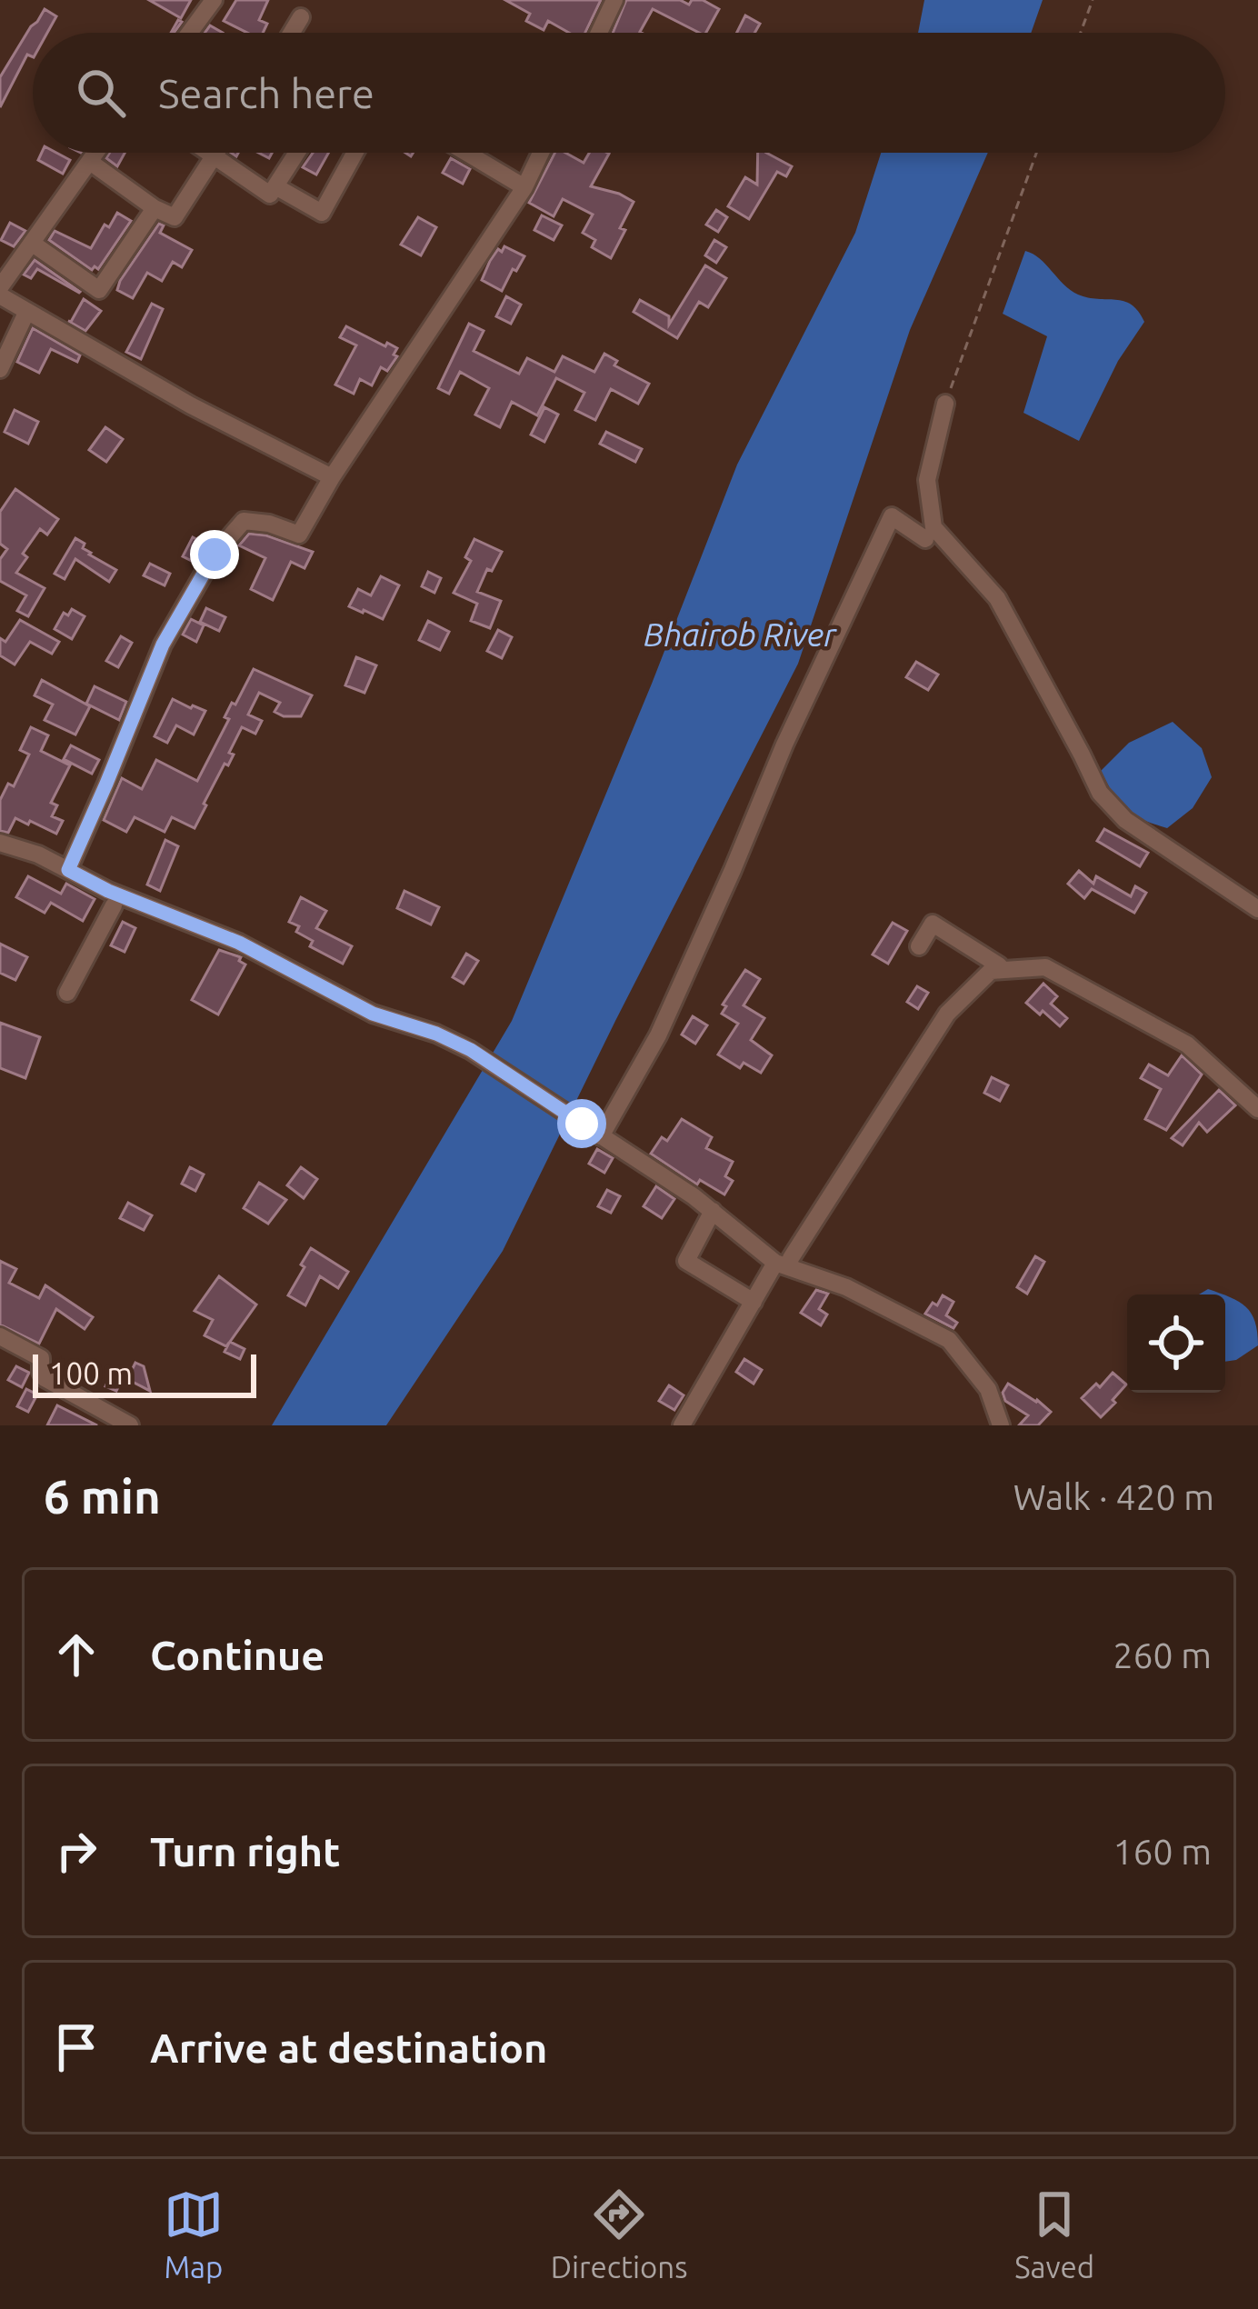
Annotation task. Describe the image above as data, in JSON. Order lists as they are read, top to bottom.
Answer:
{
  "water": ["Bhairob River"],
  "scale_bar": "100 m",
  "page": {
    "search": "Search here",
    "scale": "100 m",
    "heading": ["6 min", "Walk · 420 m"],
    "list": [
      ["Continue", "260 m"],
      ["Turn right", "160 m"],
      "Arrive at destination"
    ],
    "nav": ["Map", "Directions", "Saved"]
  }
}
